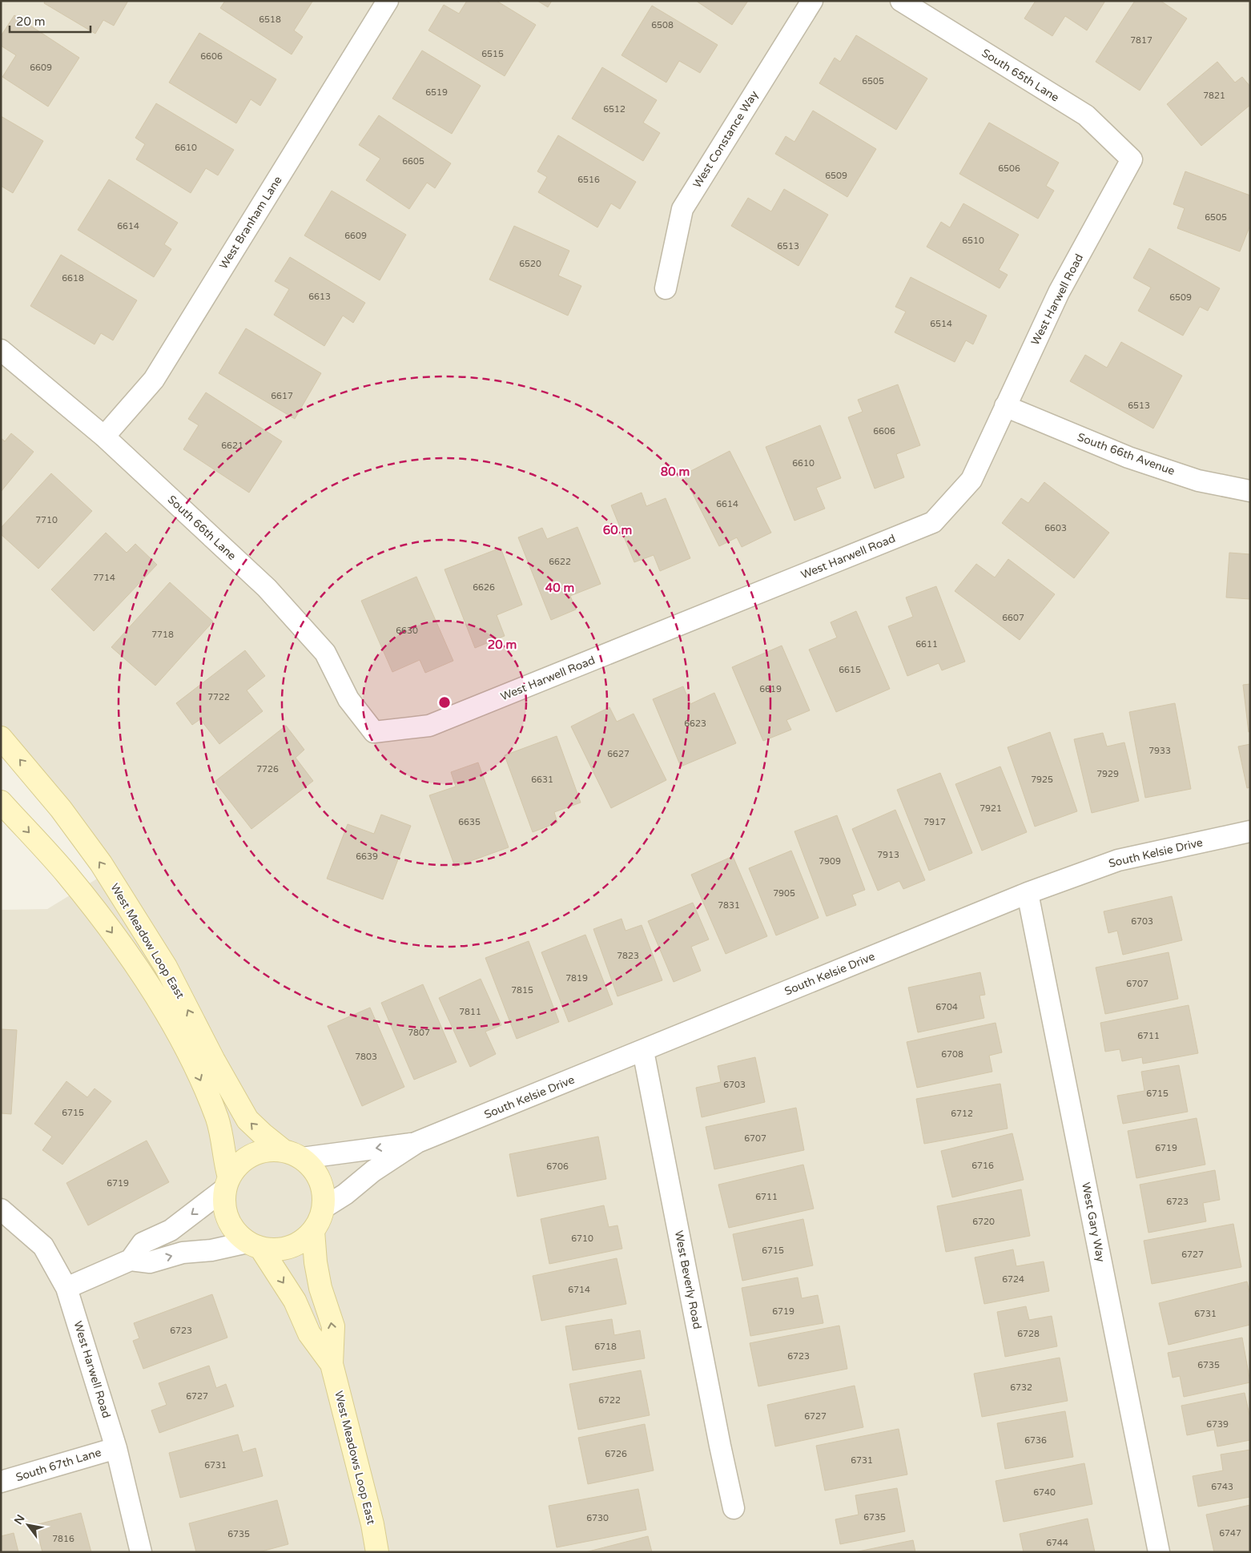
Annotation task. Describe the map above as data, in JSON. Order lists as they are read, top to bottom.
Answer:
{
  "streets": {
    "street": [
      "South 65th Lane",
      "West Constance Way",
      "West Branham Lane",
      "West Harwell Road",
      "South 66th Avenue",
      "South 66th Lane",
      "South Kelsie Drive",
      "West Meadow Loop East",
      "West Gary Way",
      "West Beverly Road",
      "West Meadows Loop East",
      "South 67th Lane"
    ]
  },
  "crossings": [
    ["South 65th Lane", "West Harwell Road"],
    ["West Branham Lane", "South 66th Lane"],
    ["West Harwell Road", "South 66th Avenue"],
    ["West Harwell Road", "South 66th Lane"],
    ["West Harwell Road", "South 67th Lane"],
    ["South Kelsie Drive", "West Meadow Loop East"],
    ["South Kelsie Drive", "West Gary Way"],
    ["South Kelsie Drive", "West Beverly Road"],
    ["South Kelsie Drive", "West Meadows Loop East"],
    ["West Meadow Loop East", "West Meadows Loop East"]
  ],
  "house_numbers": [
    "6518",
    "6508",
    "7817",
    "6515",
    "6606",
    "6609",
    "6505",
    "6519",
    "7821",
    "6512",
    "6610",
    "6605",
    "6506",
    "6509",
    "6516",
    "6505",
    "6614",
    "6609",
    "6510",
    "6513",
    "6520",
    "6618",
    "6613",
    "6509",
    "6514",
    "6617",
    "6513",
    "6606",
    "6621",
    "6610",
    "6614",
    "7710",
    "6603",
    "6622",
    "7714",
    "6626",
    "6607",
    "6630",
    "7718",
    "6611",
    "6615",
    "6619",
    "7722",
    "6623",
    "7933",
    "6627",
    "7726",
    "7929",
    "6631",
    "7925",
    "7921",
    "6635",
    "7917",
    "7913",
    "6639",
    "7909",
    "7905",
    "7831",
    "6703",
    "7823",
    "7819",
    "6707",
    "7815",
    "6704",
    "7811",
    "7807",
    "6711",
    "6708",
    "7803",
    "6703",
    "6715",
    "6715",
    "6712",
    "6707",
    "6719",
    "6716",
    "6706",
    "6719",
    "6711",
    "6723",
    "6720",
    "6710",
    "6715",
    "6727",
    "6724",
    "6714",
    "6719",
    "6731",
    "6723",
    "6728",
    "6718",
    "6723",
    "6735",
    "6732",
    "6727",
    "6722",
    "6727",
    "6739",
    "6736",
    "6726",
    "6731",
    "6731",
    "6743",
    "6740",
    "6735",
    "6730",
    "6747",
    "6735",
    "7816",
    "6744"
  ],
  "scale_bar": "20 m",
  "north": "top left",
  "rings": [
    "80 m",
    "60 m",
    "40 m",
    "20 m"
  ]
}
